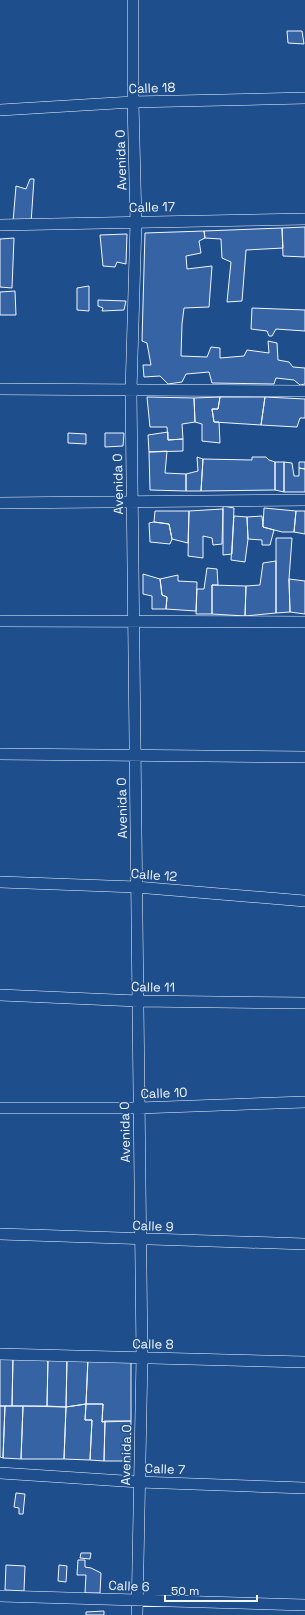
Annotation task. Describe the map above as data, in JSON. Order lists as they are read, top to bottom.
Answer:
{
  "streets": {
    "street": [
      "Calle 18",
      "Avenida 0",
      "Calle 17",
      "Calle 12",
      "Calle 11",
      "Calle 10",
      "Calle 9",
      "Calle 8",
      "Calle 7",
      "Calle 6"
    ]
  },
  "crossings": [
    ["Calle 18", "Avenida 0"],
    ["Avenida 0", "Calle 17"],
    ["Avenida 0", "Calle 12"],
    ["Avenida 0", "Calle 11"],
    ["Avenida 0", "Calle 10"],
    ["Avenida 0", "Calle 9"],
    ["Avenida 0", "Calle 8"],
    ["Avenida 0", "Calle 7"],
    ["Avenida 0", "Calle 6"]
  ],
  "scale_bar": "50 m"
}
